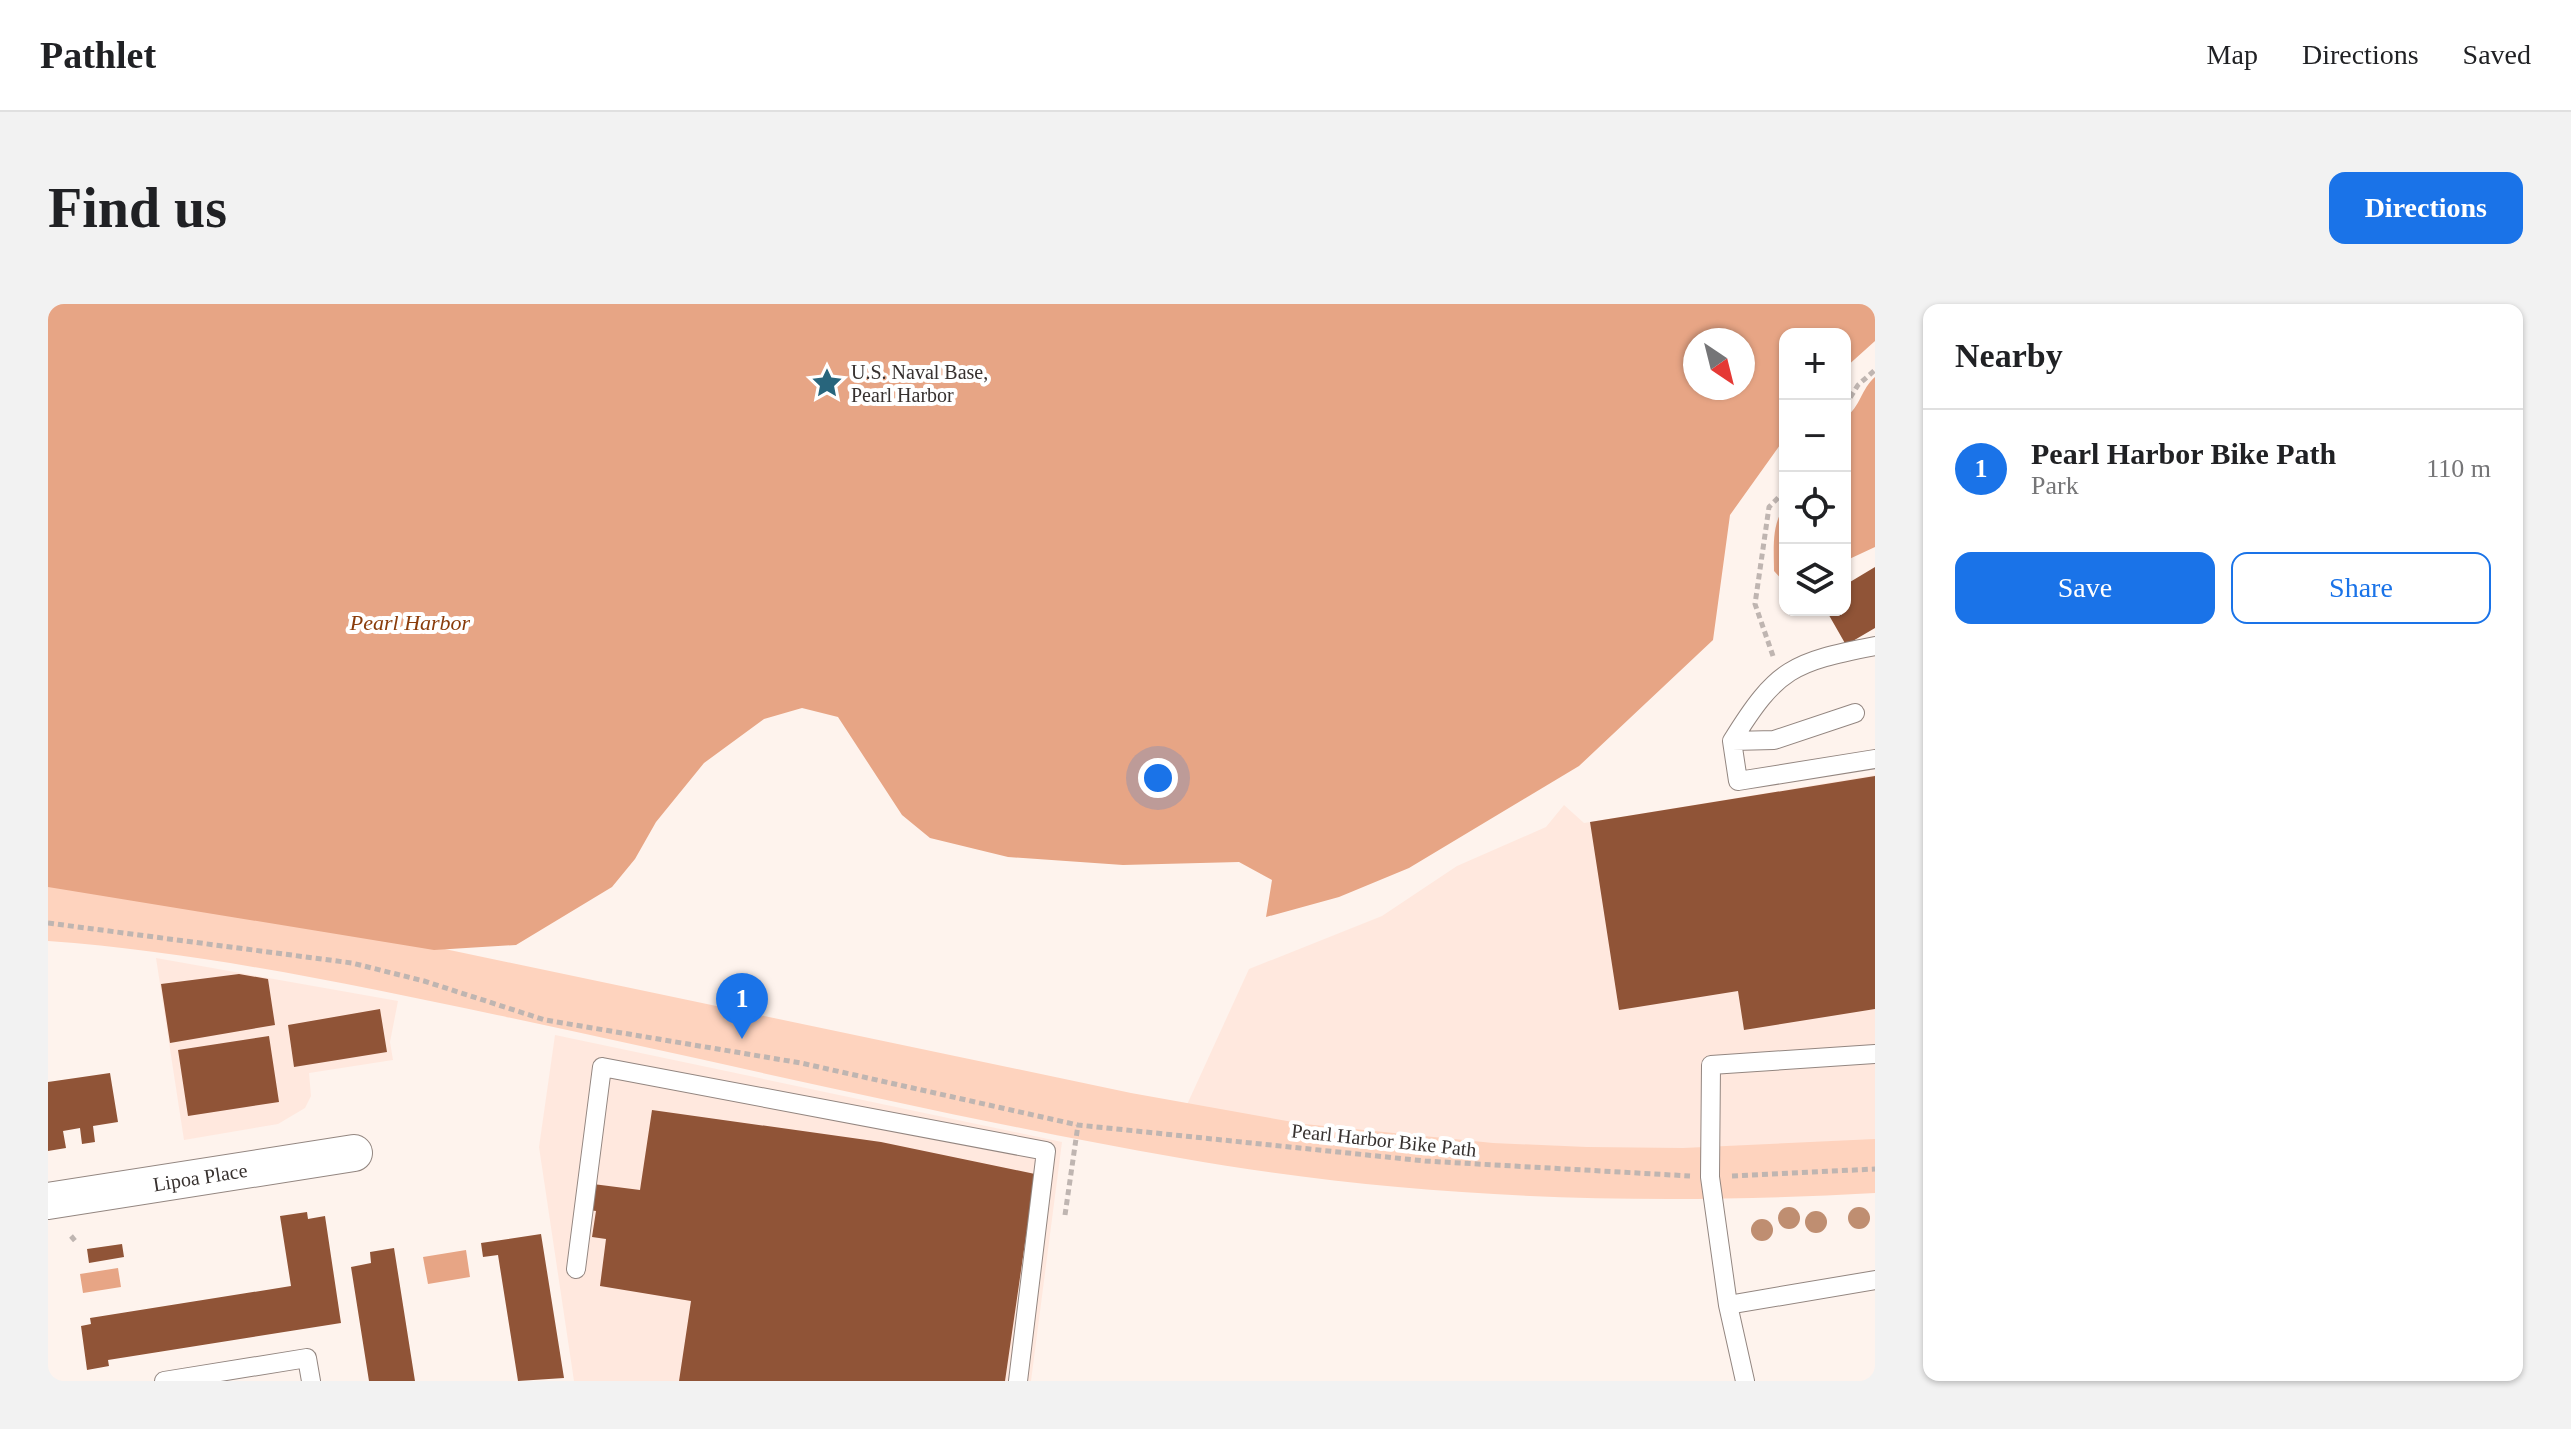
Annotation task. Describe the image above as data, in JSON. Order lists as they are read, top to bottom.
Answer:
{
  "streets": {
    "street": ["Lipoa Place"],
    "path": ["Pearl Harbor Bike Path"]
  },
  "water": ["Pearl Harbor"],
  "places": {
    "place": ["U.S. Naval Base, Pearl Harbor"]
  },
  "north": "bottom right",
  "page": {
    "header": "Pathlet",
    "nav": ["Map", "Directions", "Saved"],
    "buttons": [
      "Directions",
      ["Save", "Share"]
    ],
    "title": "Find us",
    "heading": "Nearby",
    "map_buttons": ["+", "−"],
    "list": [
      {
        "mark": "1",
        "name": "Pearl Harbor Bike Path",
        "note": "Park",
        "value": "110 m"
      }
    ],
    "pins": "1"
  }
}
